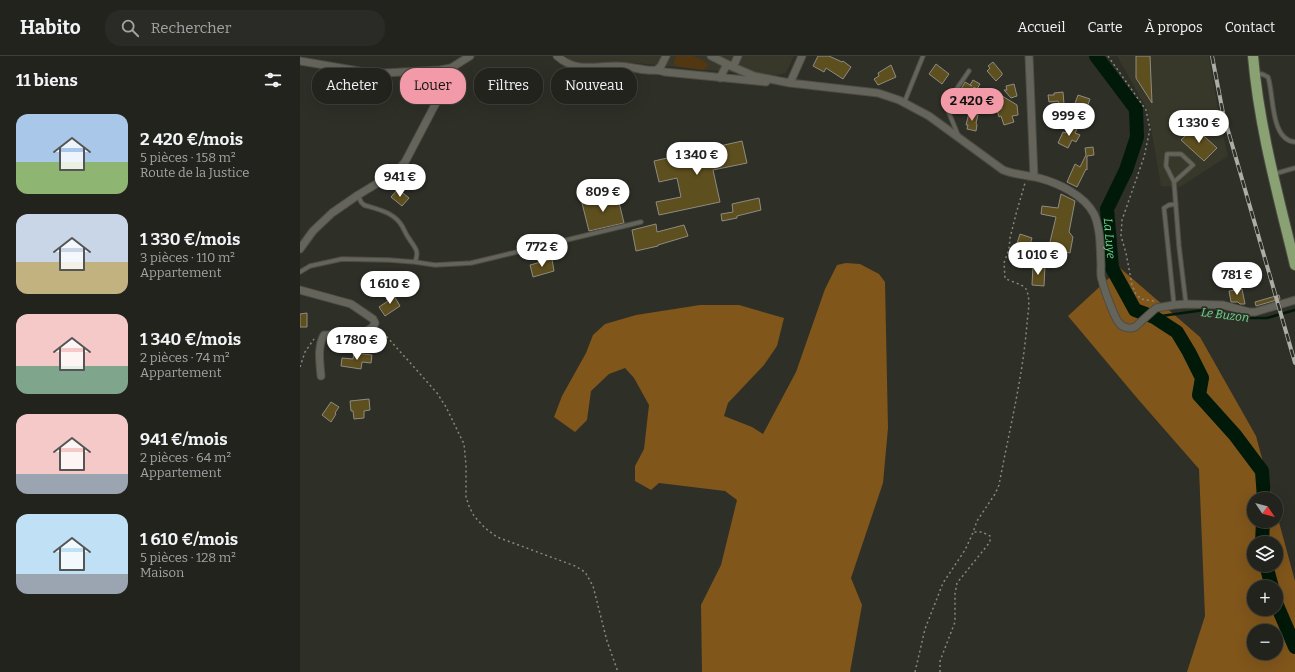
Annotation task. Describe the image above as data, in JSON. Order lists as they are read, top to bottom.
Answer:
{
  "water": ["La Luye", "Le Buzon"],
  "north": "bottom right",
  "page": {
    "header": "Habito",
    "search": "Rechercher",
    "nav": [
      "Accueil",
      "Carte",
      "À propos",
      "Contact"
    ],
    "heading": "11 biens",
    "chip": [
      "Acheter",
      "Louer",
      "Filtres",
      "Nouveau"
    ],
    "price": [
      "2 420 €",
      "999 €",
      "1 330 €",
      "1 340 €",
      "941 €",
      "809 €",
      "772 €",
      "1 010 €",
      "781 €",
      "1 610 €",
      "1 780 €"
    ],
    "list": [
      {
        "name": "2 420 €/mois",
        "note": "5 pièces · 158 m² · Route de la Justice"
      },
      {
        "name": "1 330 €/mois",
        "note": "3 pièces · 110 m² · Appartement"
      },
      {
        "name": "1 340 €/mois",
        "note": "2 pièces · 74 m² · Appartement"
      },
      {
        "name": "941 €/mois",
        "note": "2 pièces · 64 m² · Appartement"
      },
      {
        "name": "1 610 €/mois",
        "note": "5 pièces · 128 m² · Maison"
      }
    ],
    "map_buttons": ["+", "−"]
  }
}
